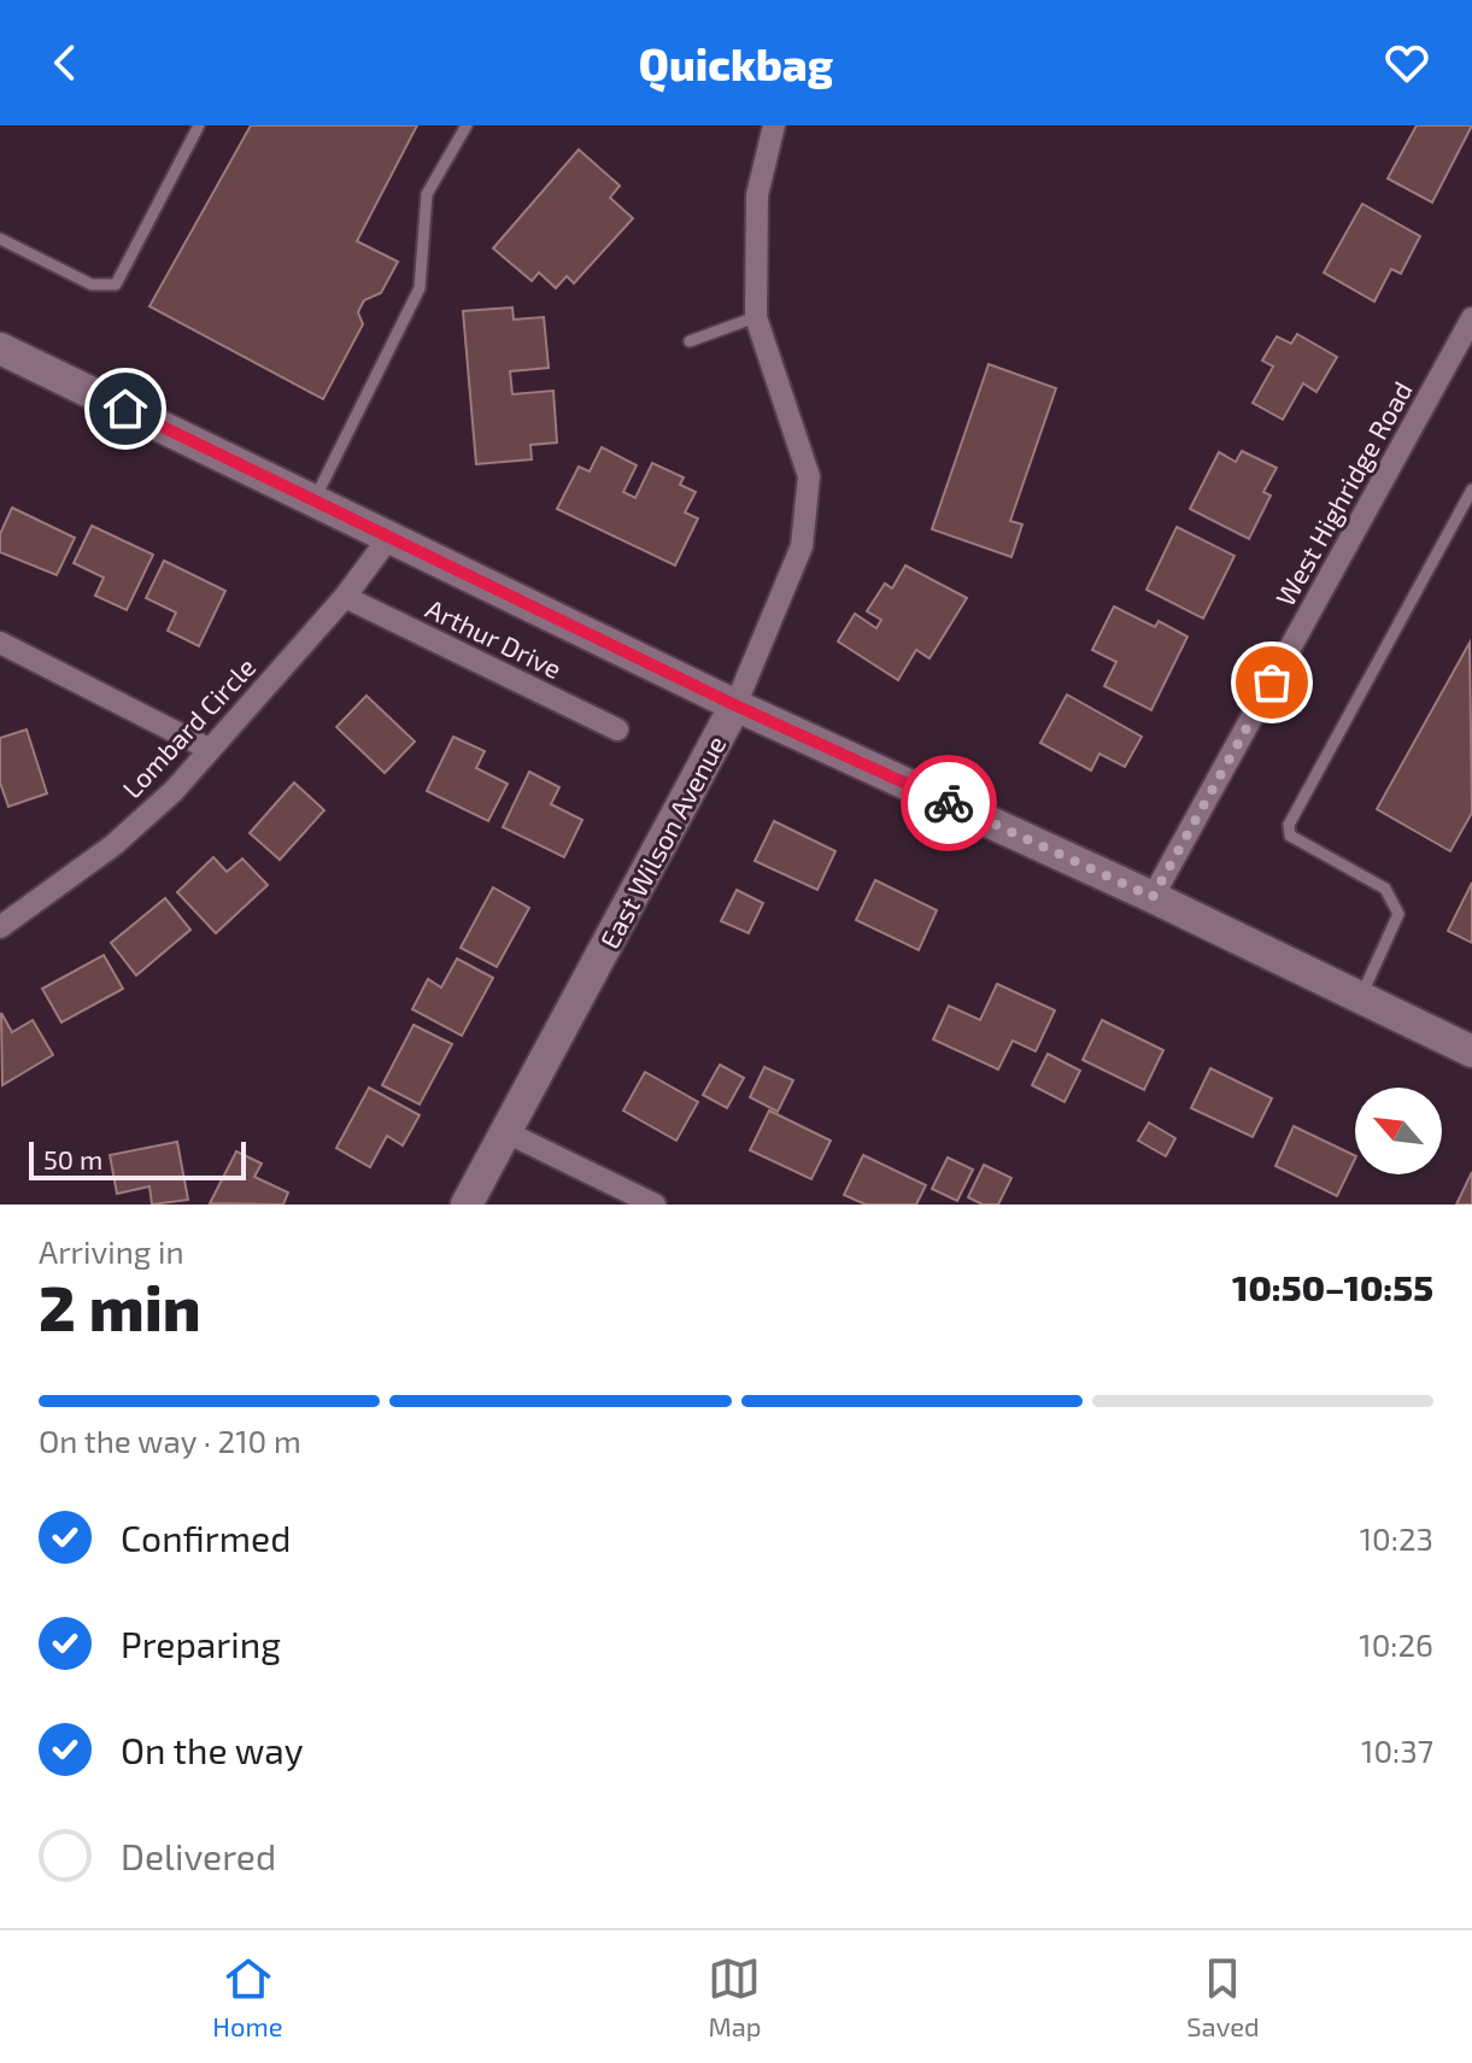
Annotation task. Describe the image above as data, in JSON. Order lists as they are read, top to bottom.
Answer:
{
  "streets": {
    "street": [
      "West Highridge Road",
      "Arthur Drive",
      "Lombard Circle",
      "East Wilson Avenue"
    ]
  },
  "crossings": [
    ["Arthur Drive", "Lombard Circle"]
  ],
  "scale_bar": "50 m",
  "north": "top left",
  "page": {
    "header": "Quickbag",
    "scale": "50 m",
    "heading": ["2 min", "Arriving in", "10:50–10:55"],
    "bar": "On the way · 210 m",
    "list": [
      ["Confirmed", "10:23"],
      ["Preparing", "10:26"],
      ["On the way", "10:37"],
      "Delivered"
    ],
    "tabs": ["Home", "Map", "Saved"]
  }
}
